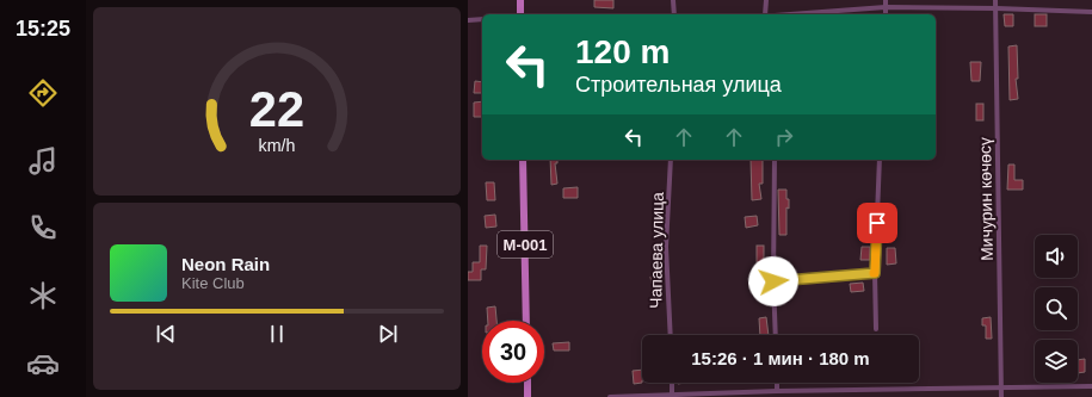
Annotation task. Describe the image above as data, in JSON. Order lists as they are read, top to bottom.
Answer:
{
  "streets": {
    "main road": ["М-001"],
    "street": ["Мичурин көчөсү", "Чапаева улица"]
  },
  "page": {
    "tabs": "15:25",
    "turn": ["120 m", "Строительная улица"],
    "song": ["Neon Rain", "Kite Club"],
    "limit": "30",
    "trip": "15:26 · 1 мин · 180 m",
    "gauge": ["22", "km/h"]
  }
}
